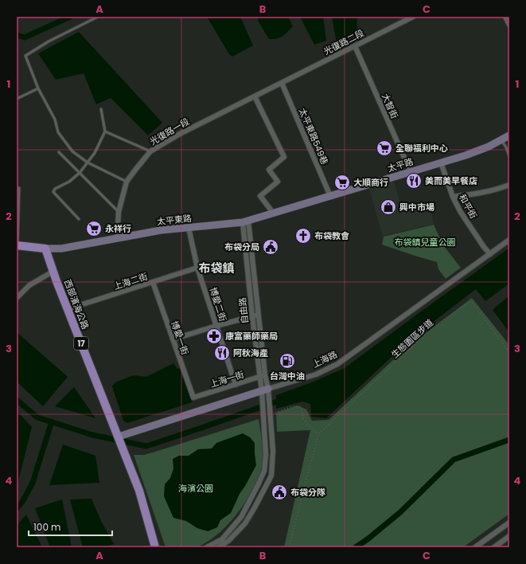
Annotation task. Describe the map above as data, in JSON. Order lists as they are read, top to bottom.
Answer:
{
  "streets": {
    "main road": [
      "太平路",
      "太平東路",
      "西部濱海公路",
      "17",
      "上海路"
    ],
    "street": [
      "光復路二段",
      "大智街",
      "光復路一段",
      "太平東路549巷",
      "和平街",
      "上海二街",
      "博愛二街",
      "自由路",
      "博愛一街",
      "上海一街"
    ],
    "path": ["生態園區步道"]
  },
  "crossings": [
    ["光復路二段", "大智街"],
    ["光復路二段", "光復路一段"],
    ["光復路二段", "太平東路549巷"],
    ["大智街", "太平路"],
    ["光復路一段", "太平東路549巷"],
    ["光復路一段", "太平東路"],
    ["太平東路549巷", "太平路"],
    ["太平東路549巷", "太平東路"],
    ["太平路", "和平街"],
    ["太平路", "太平東路"],
    ["和平街", "上海路"],
    ["太平東路", "西部濱海公路"],
    ["太平東路", "博愛二街"],
    ["太平東路", "自由路"],
    ["上海二街", "西部濱海公路"],
    ["上海二街", "博愛二街"],
    ["上海二街", "博愛一街"],
    ["西部濱海公路", "17"],
    ["西部濱海公路", "上海路"],
    ["博愛二街", "上海一街"],
    ["自由路", "上海路"],
    ["自由路", "上海一街"],
    ["博愛一街", "上海一街"],
    ["17", "上海路"]
  ],
  "districts": ["布袋鎮"],
  "parks": ["布袋鎮兒童公園", "海濱公園"],
  "places": {
    "supermarket": ["全聯福利中心", "大順商行", "永祥行"],
    "restaurant": ["美而美早餐店", "阿秋海產"],
    "shop": ["興中市場"],
    "church": ["布袋教會"],
    "public building": ["布袋分局", "布袋分隊"],
    "pharmacy": ["康富藥師藥局"],
    "fuel station": ["台灣中油"]
  },
  "scale_bar": "100 m",
  "grid": {
    "columns": ["A", "B", "C"],
    "rows": [
      "1",
      "2",
      "3",
      "4"
    ]
  }
}
